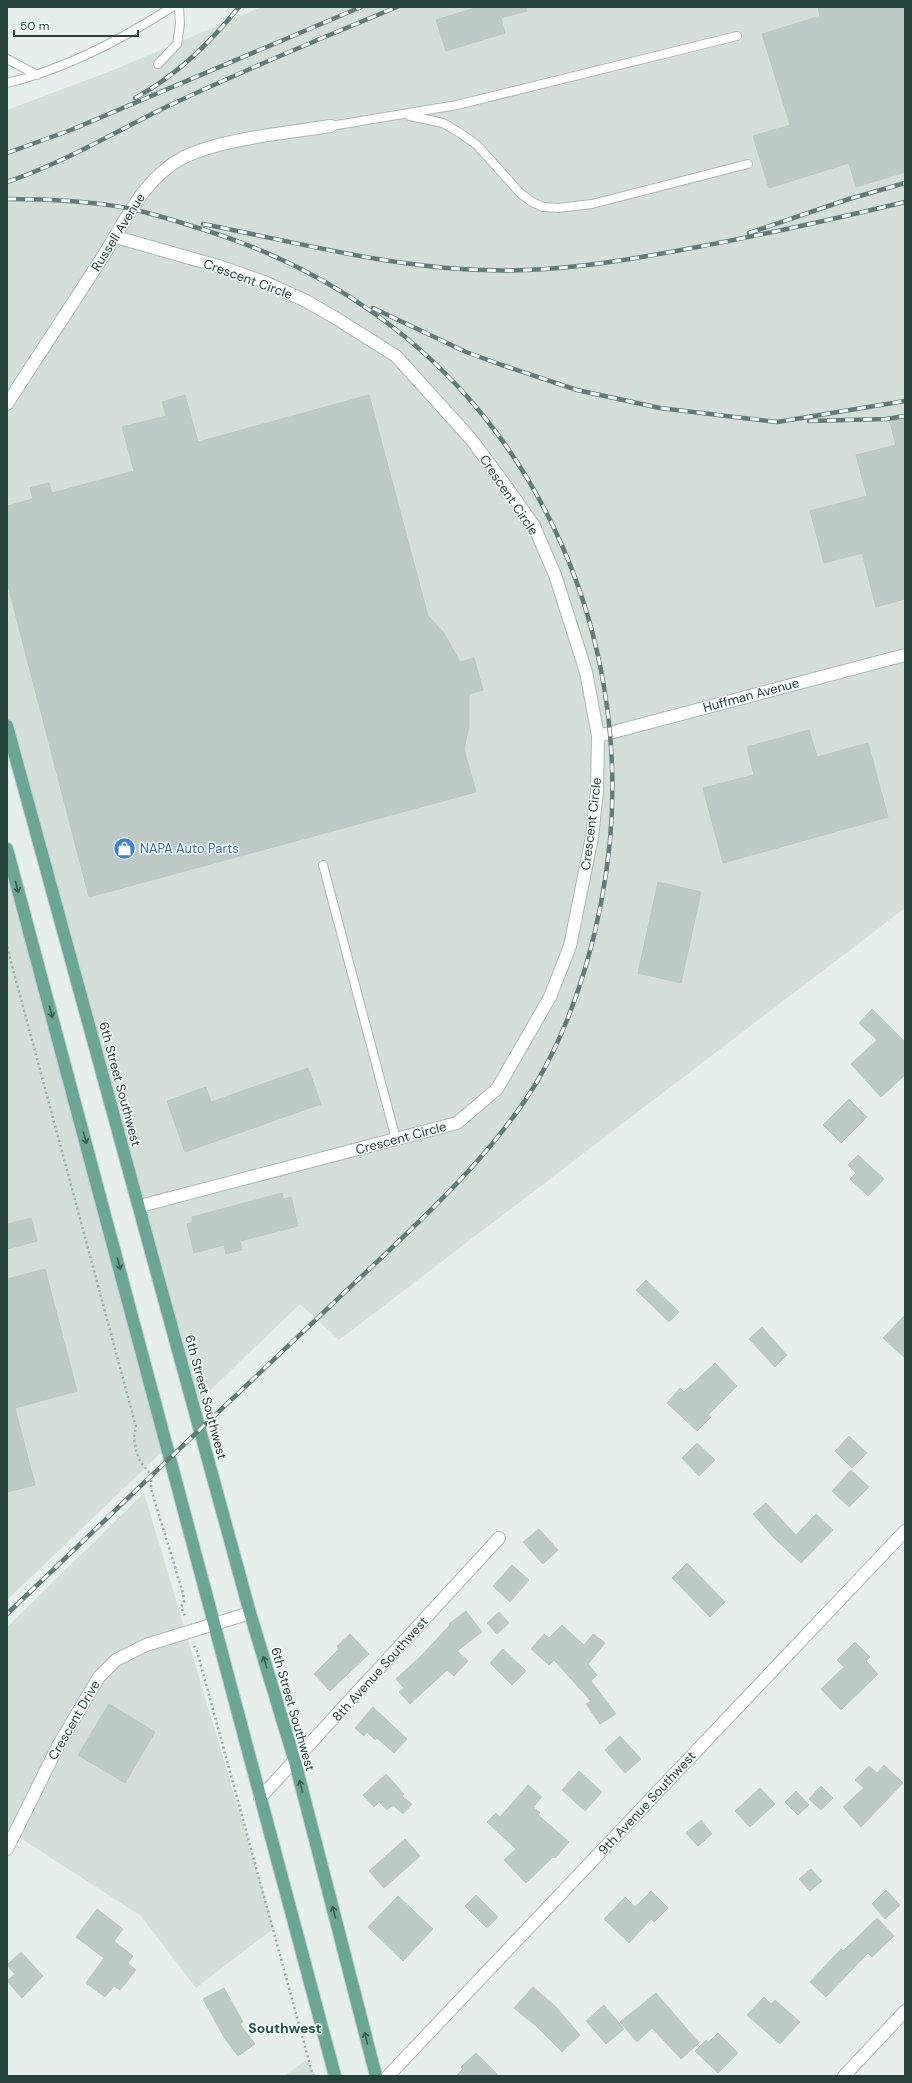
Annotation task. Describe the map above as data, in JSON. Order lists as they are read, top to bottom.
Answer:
{
  "streets": {
    "main road": ["6th Street Southwest"],
    "street": [
      "Russell Avenue",
      "Crescent Circle",
      "Huffman Avenue",
      "8th Avenue Southwest",
      "Crescent Drive",
      "9th Avenue Southwest"
    ]
  },
  "crossings": [
    ["Russell Avenue", "Crescent Circle"],
    ["Crescent Circle", "Huffman Avenue"],
    ["Crescent Circle", "6th Street Southwest"],
    ["6th Street Southwest", "8th Avenue Southwest"],
    ["6th Street Southwest", "Crescent Drive"]
  ],
  "districts": ["Southwest"],
  "places": {
    "shop": ["NAPA Auto Parts"]
  },
  "scale_bar": "50 m"
}
